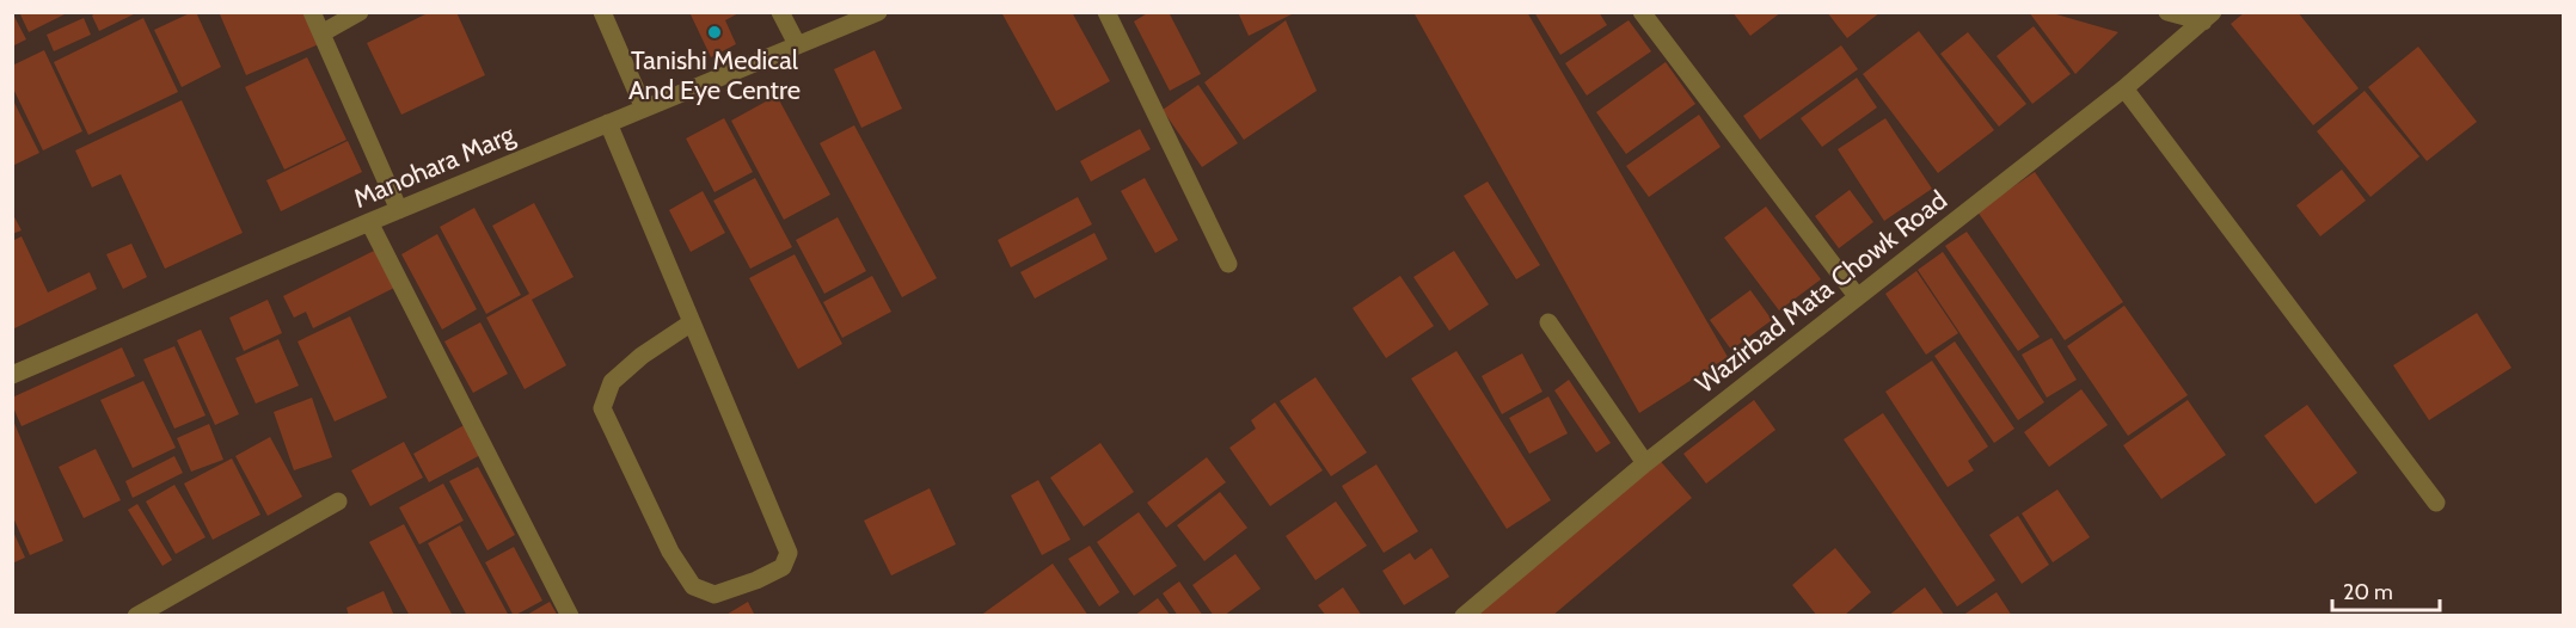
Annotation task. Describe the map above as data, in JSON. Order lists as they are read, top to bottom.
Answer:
{
  "streets": {
    "street": ["Manohara Marg", "Wazirbad Mata Chowk Road"]
  },
  "places": ["Tanishi Medical And Eye Centre"],
  "scale_bar": "20 m"
}
